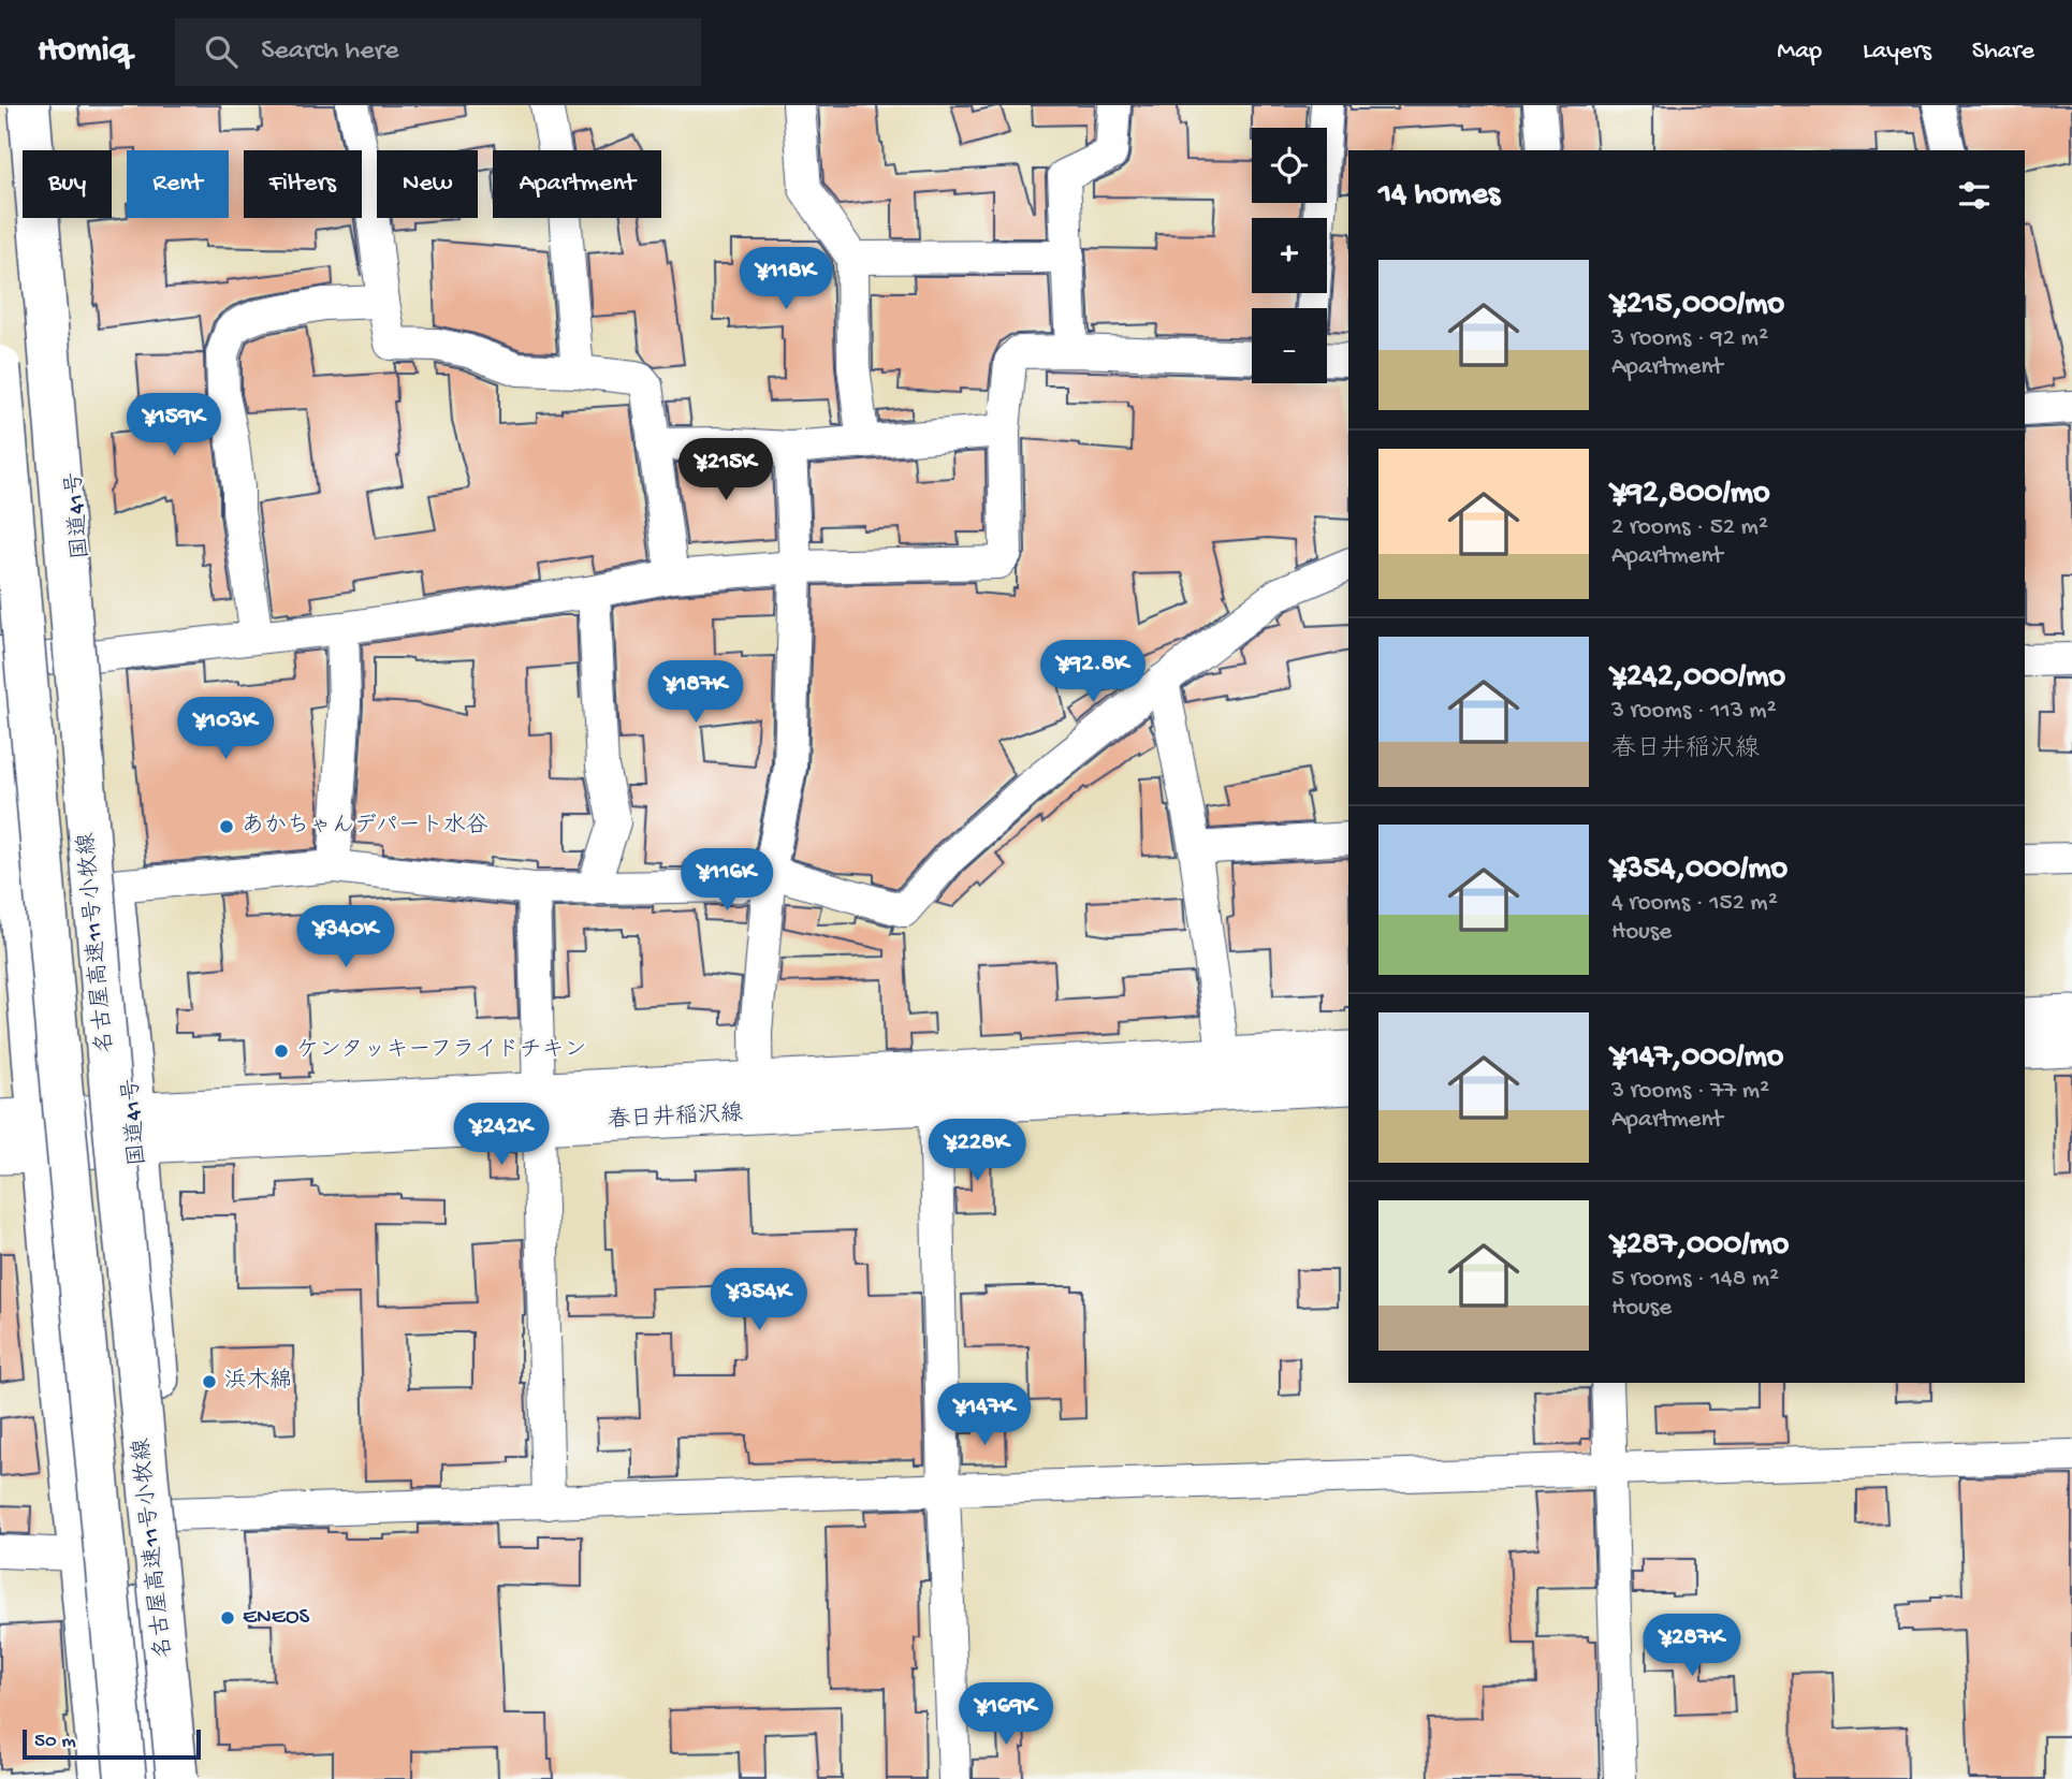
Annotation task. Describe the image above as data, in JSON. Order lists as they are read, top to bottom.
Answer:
{
  "streets": {
    "highway": ["国道41号", "名古屋高速11号小牧線"],
    "main road": ["春日井稲沢線"]
  },
  "crossings": [
    ["国道41号", "春日井稲沢線"]
  ],
  "places": [
    "あかちゃんデパート水谷",
    "ケンタッキーフライドチキン",
    "浜木綿",
    "ENEOS"
  ],
  "scale_bar": "50 m",
  "page": {
    "header": "Homiq",
    "search": "Search here",
    "nav": ["Map", "Layers", "Share"],
    "map_buttons": ["+", "−"],
    "chip": [
      "Buy",
      "Rent",
      "Filters",
      "New",
      "Apartment"
    ],
    "heading": "14 homes",
    "list": [
      {
        "name": "¥215,000/mo",
        "note": "3 rooms · 92 m² · Apartment"
      },
      {
        "name": "¥92,800/mo",
        "note": "2 rooms · 52 m² · Apartment"
      },
      {
        "name": "¥242,000/mo",
        "note": "3 rooms · 113 m² · 春日井稲沢線"
      },
      {
        "name": "¥354,000/mo",
        "note": "4 rooms · 152 m² · House"
      },
      {
        "name": "¥147,000/mo",
        "note": "3 rooms · 77 m² · Apartment"
      },
      {
        "name": "¥287,000/mo",
        "note": "5 rooms · 148 m² · House"
      }
    ],
    "price": [
      "¥118K",
      "¥159K",
      "¥215K",
      "¥92.8K",
      "¥187K",
      "¥103K",
      "¥116K",
      "¥340K",
      "¥242K",
      "¥228K",
      "¥354K",
      "¥147K",
      "¥287K",
      "¥169K"
    ],
    "scale": "50 m"
  }
}
